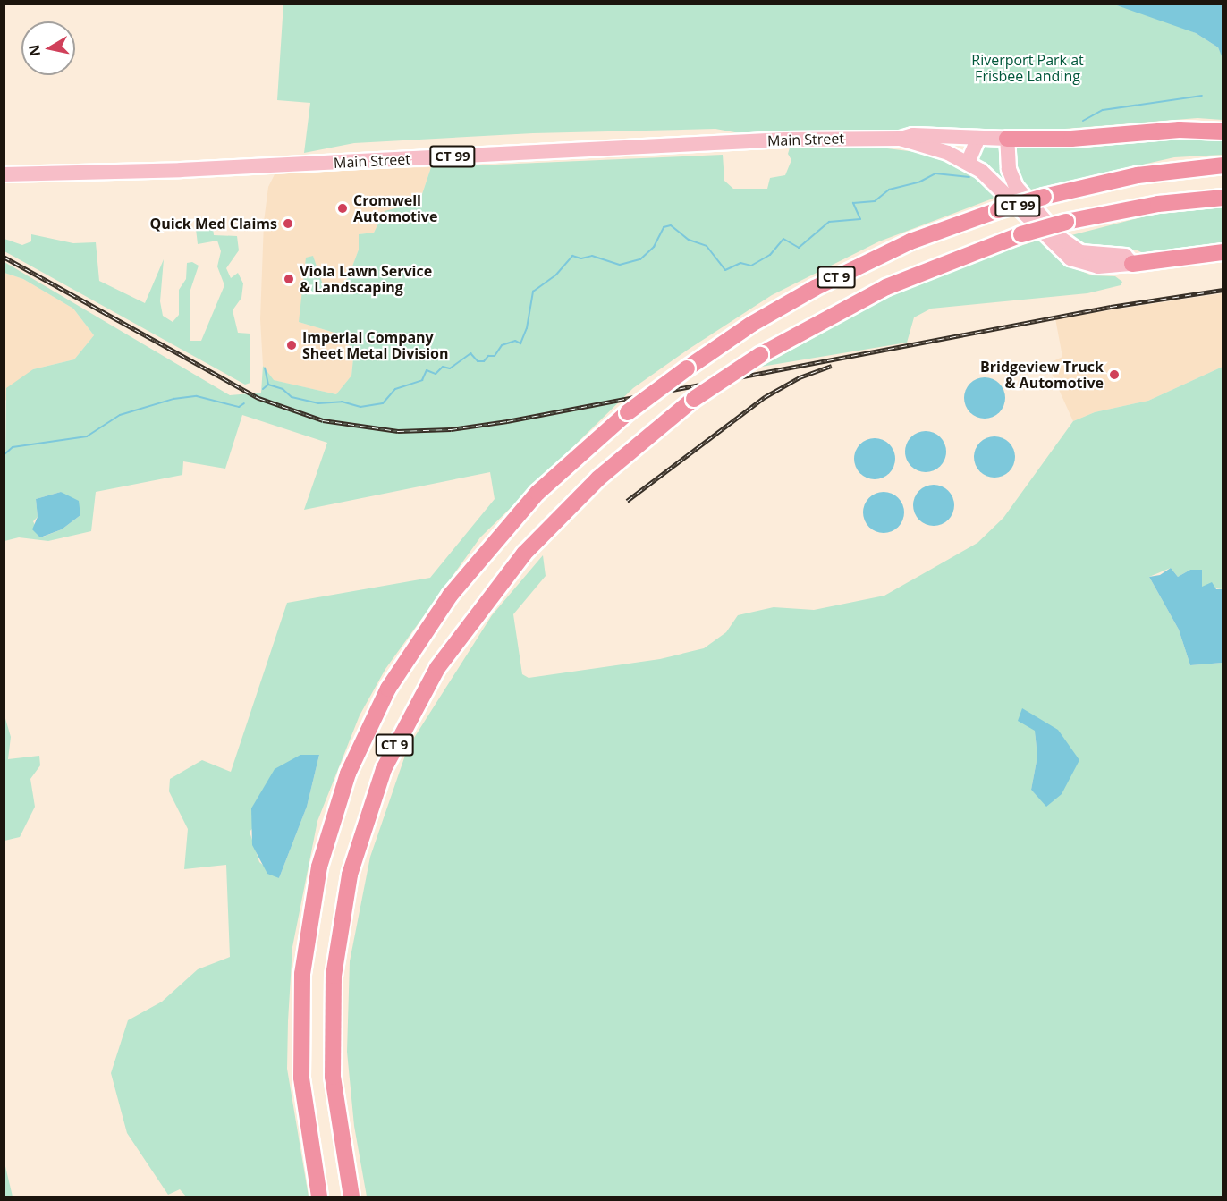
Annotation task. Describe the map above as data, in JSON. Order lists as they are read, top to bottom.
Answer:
{
  "streets": {
    "highway": ["CT 9"],
    "main road": ["Main Street", "CT 99"]
  },
  "parks": ["Riverport Park at Frisbee Landing"],
  "places": [
    "Cromwell Automotive",
    "Quick Med Claims",
    "Viola Lawn Service & Landscaping",
    "Imperial Company Sheet Metal Division",
    "Bridgeview Truck & Automotive"
  ],
  "north": "left"
}
